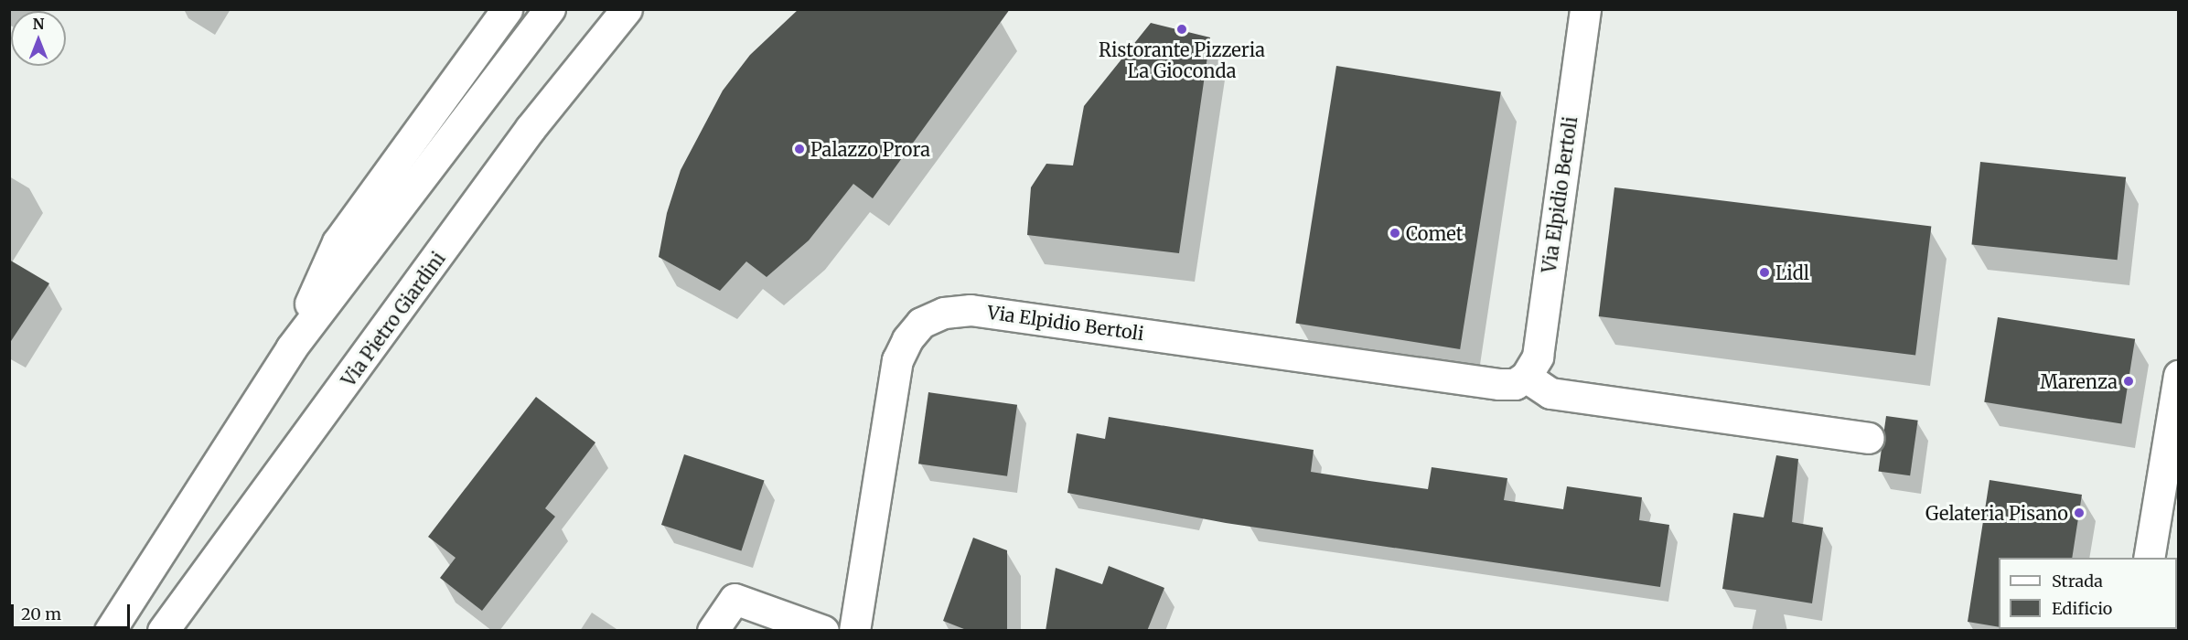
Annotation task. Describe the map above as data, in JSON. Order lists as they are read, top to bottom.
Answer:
{
  "streets": {
    "main road": ["Via Elpidio Bertoli", "Via Pietro Giardini"]
  },
  "places": [
    "Ristorante Pizzeria La Gioconda",
    "Palazzo Prora",
    "Comet",
    "Lidl",
    "Marenza",
    "Gelateria Pisano"
  ],
  "legend": ["Strada", "Edificio"],
  "scale_bar": "20 m",
  "north": "top"
}
